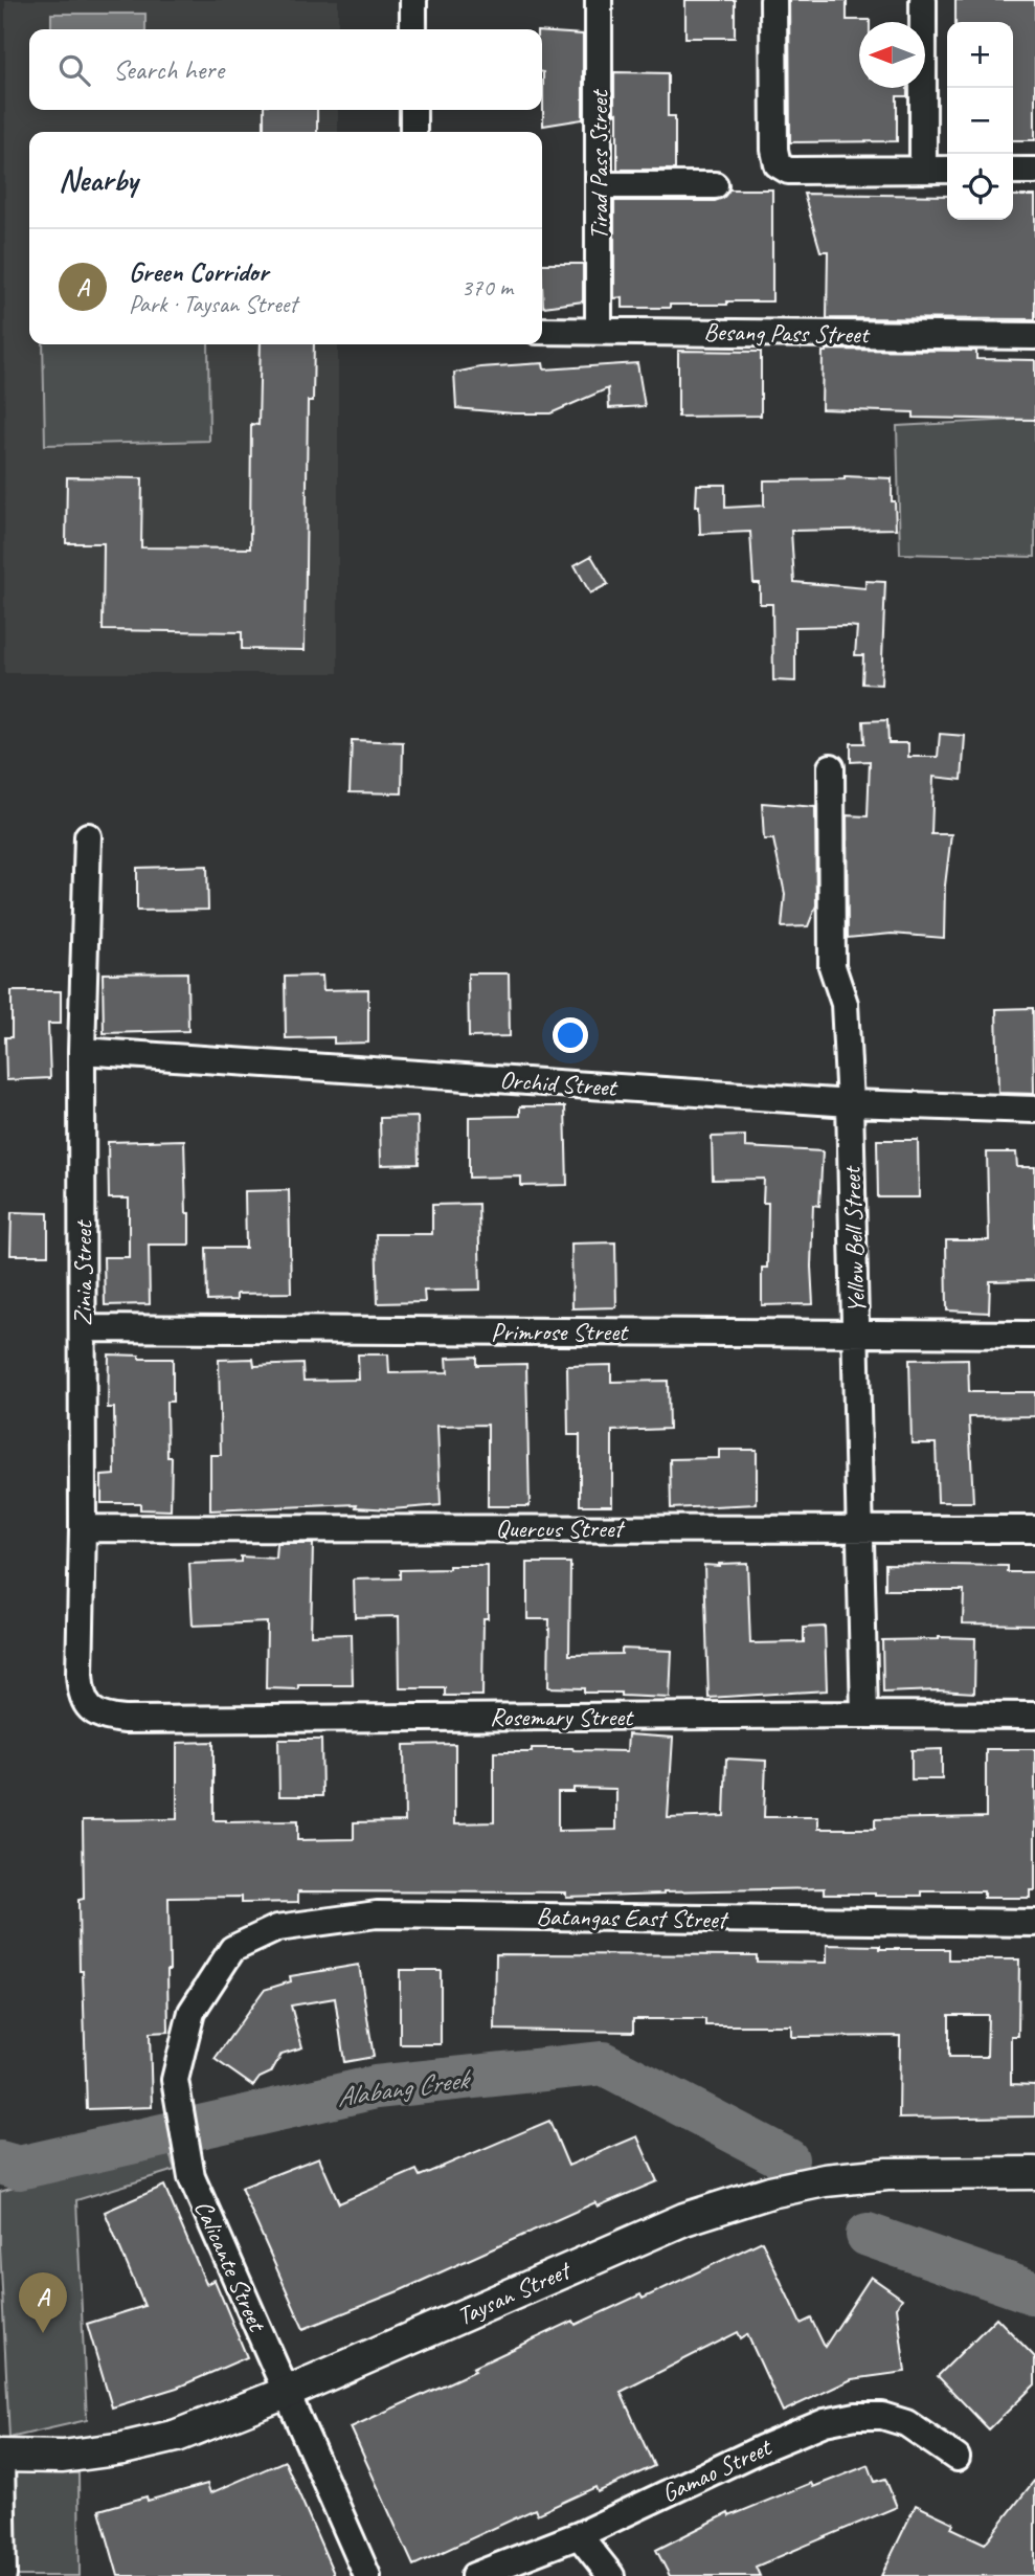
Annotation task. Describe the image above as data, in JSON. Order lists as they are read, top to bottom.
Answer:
{
  "streets": {
    "street": [
      "Tirad Pass Street",
      "Besang Pass Street",
      "Orchid Street",
      "Yellow Bell Street",
      "Zinia Street",
      "Primrose Street",
      "Quercus Street",
      "Rosemary Street",
      "Batangas East Street",
      "Calicante Street",
      "Taysan Street",
      "Gamao Street"
    ]
  },
  "crossings": [
    ["Tirad Pass Street", "Besang Pass Street"],
    ["Orchid Street", "Yellow Bell Street"],
    ["Orchid Street", "Zinia Street"],
    ["Yellow Bell Street", "Primrose Street"],
    ["Yellow Bell Street", "Quercus Street"],
    ["Yellow Bell Street", "Rosemary Street"],
    ["Zinia Street", "Primrose Street"],
    ["Zinia Street", "Quercus Street"],
    ["Zinia Street", "Rosemary Street"],
    ["Batangas East Street", "Calicante Street"],
    ["Calicante Street", "Taysan Street"]
  ],
  "water": ["Alabang Creek"],
  "north": "left",
  "page": {
    "map_buttons": ["+", "−"],
    "search": "Search here",
    "heading": "Nearby",
    "list": [
      {
        "mark": "A",
        "name": "Green Corridor",
        "note": "Park · Taysan Street",
        "value": "370 m"
      }
    ],
    "pins": "A"
  }
}
